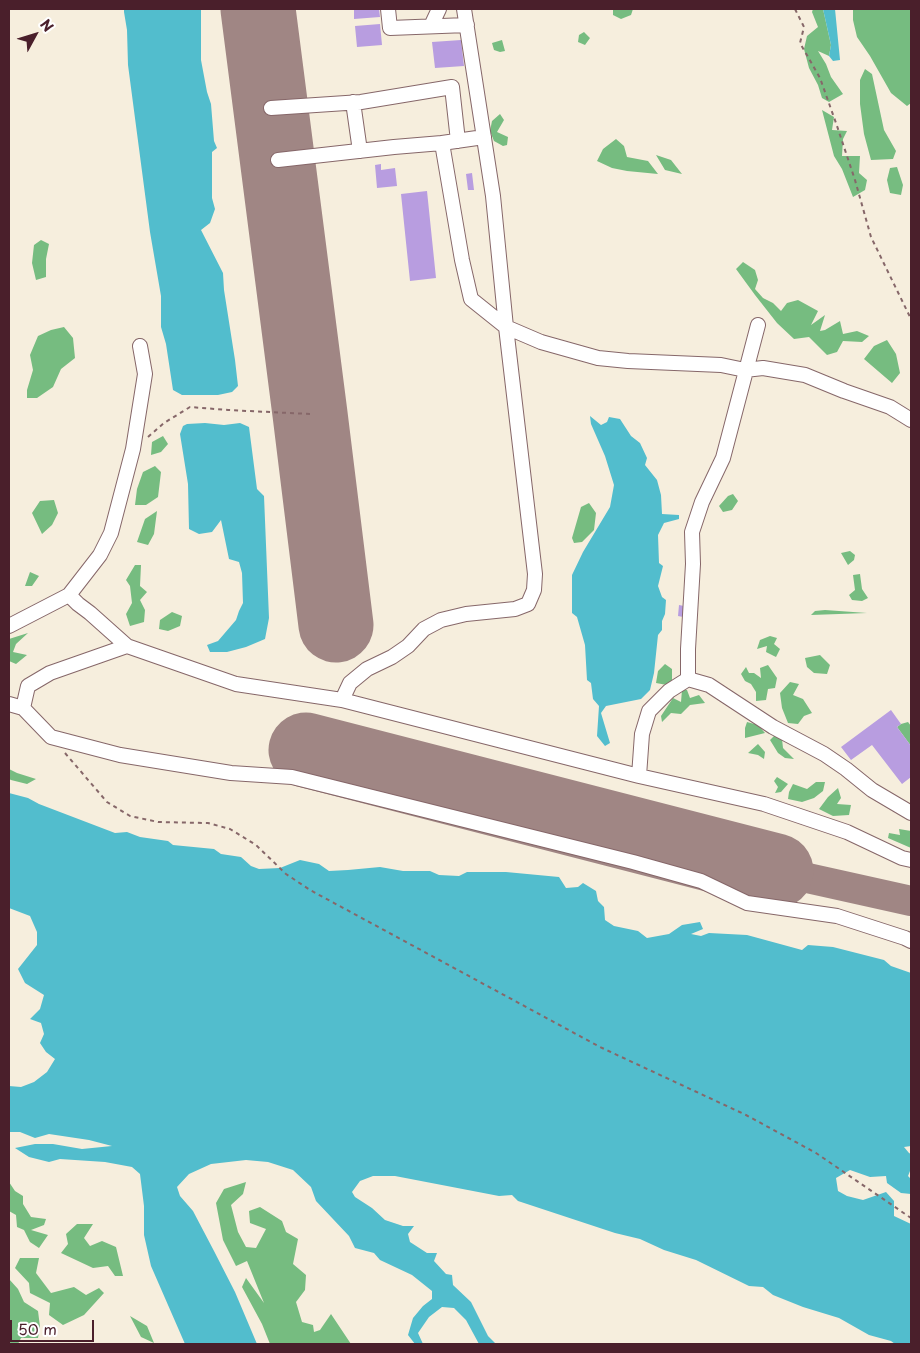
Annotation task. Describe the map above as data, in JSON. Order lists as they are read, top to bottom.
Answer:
{
  "scale_bar": "50 m",
  "north": "top right"
}
